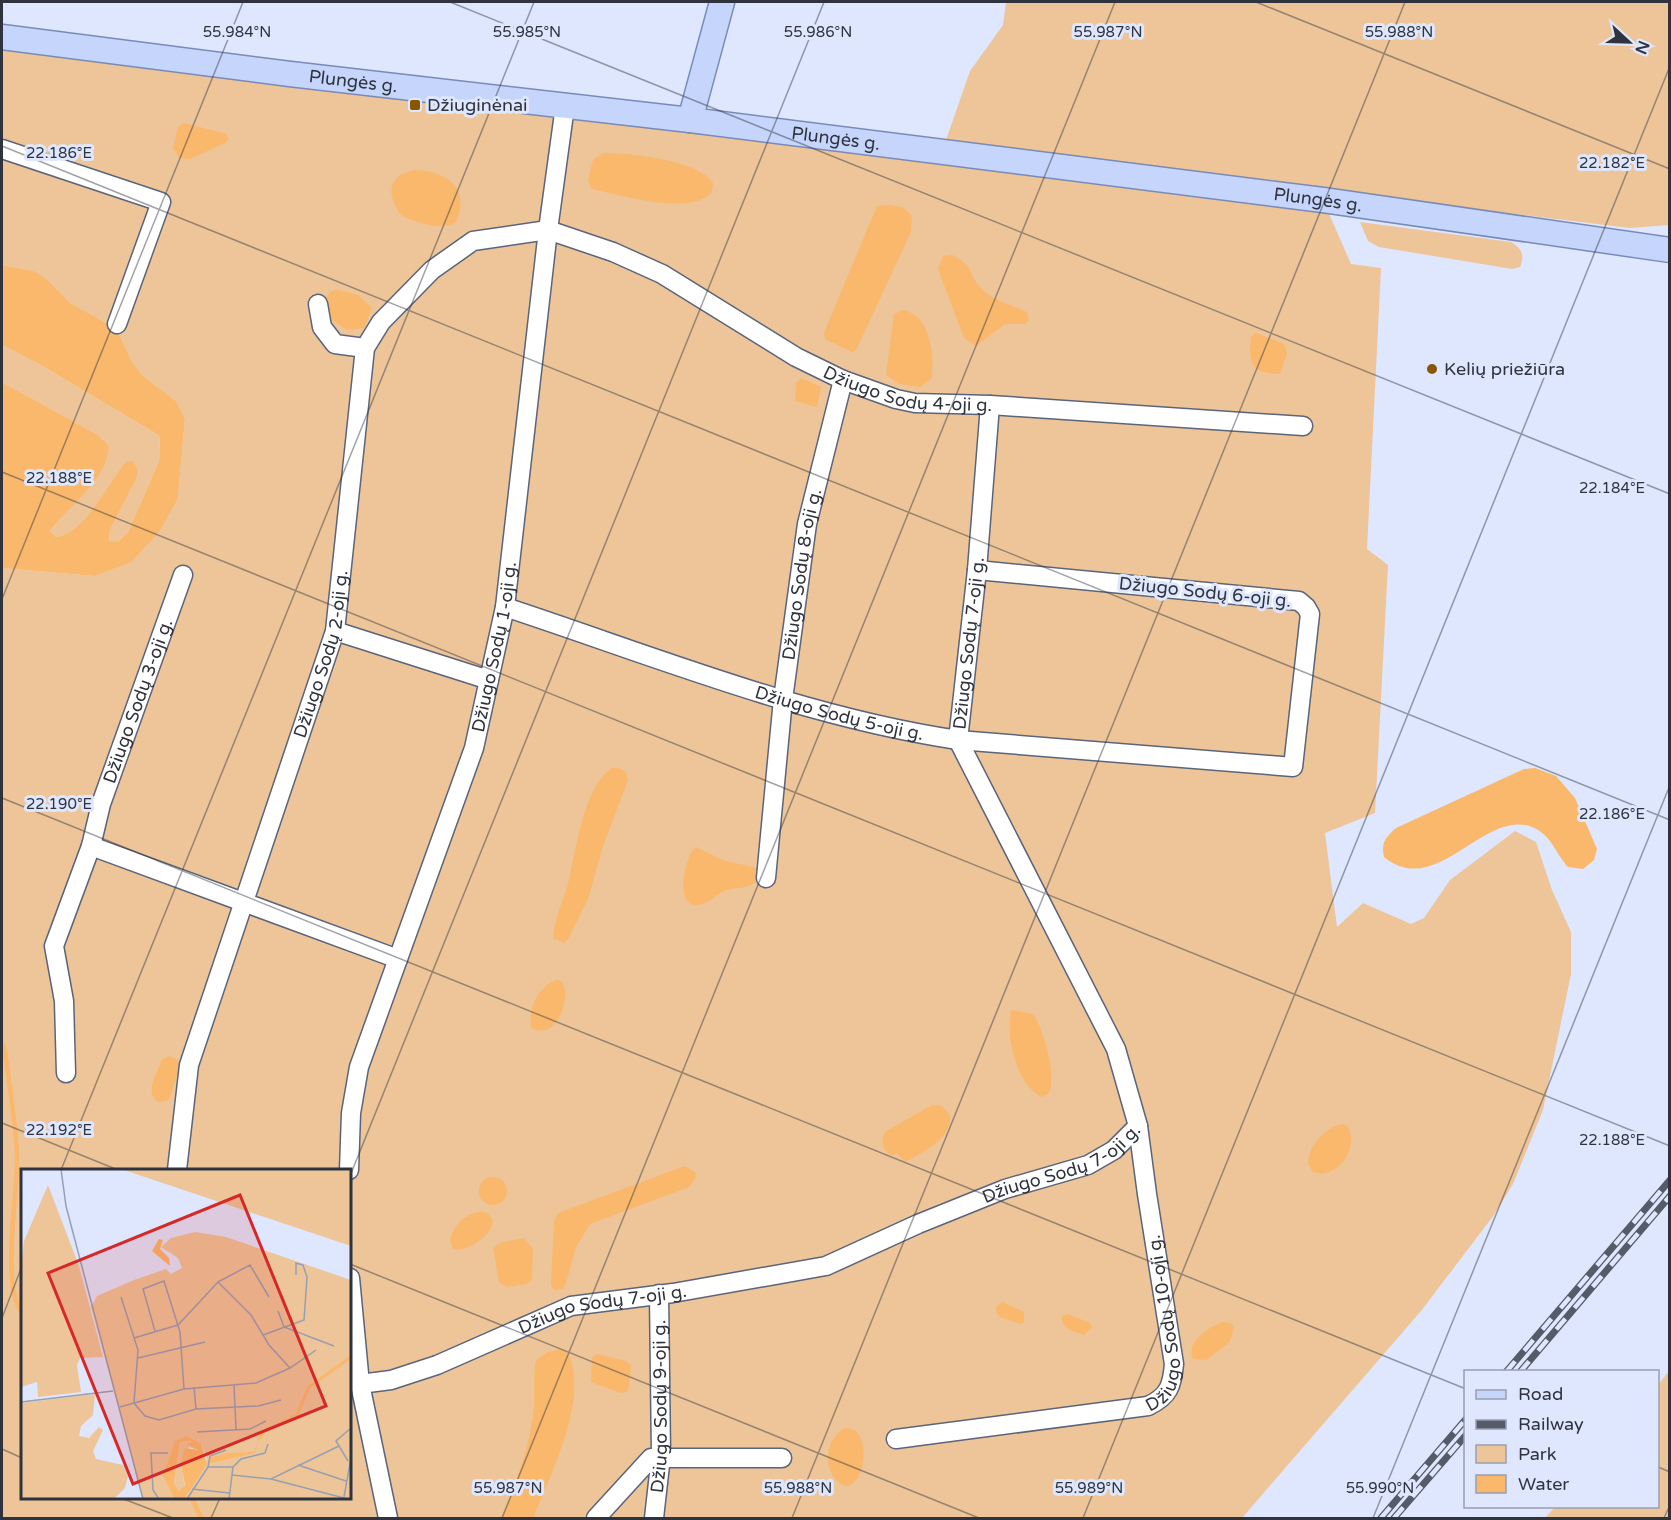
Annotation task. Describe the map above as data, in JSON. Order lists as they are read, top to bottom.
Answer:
{
  "streets": {
    "main road": ["Plungės g."],
    "street": [
      "Džiugo Sodų 4-oji g.",
      "Džiugo Sodų 8-oji g.",
      "Džiugo Sodų 6-oji g.",
      "Džiugo Sodų 7-oji g.",
      "Džiugo Sodų 1-oji g.",
      "Džiugo Sodų 2-oji g.",
      "Džiugo Sodų 3-oji g.",
      "Džiugo Sodų 5-oji g.",
      "Džiugo Sodų 10-oji g.",
      "Džiugo Sodų 9-oji g."
    ]
  },
  "crossings": [
    ["Plungės g.", "Džiugo Sodų 1-oji g."],
    ["Džiugo Sodų 4-oji g.", "Džiugo Sodų 8-oji g."],
    ["Džiugo Sodų 4-oji g.", "Džiugo Sodų 7-oji g."],
    ["Džiugo Sodų 4-oji g.", "Džiugo Sodų 1-oji g."],
    ["Džiugo Sodų 4-oji g.", "Džiugo Sodų 2-oji g."],
    ["Džiugo Sodų 8-oji g.", "Džiugo Sodų 5-oji g."],
    ["Džiugo Sodų 6-oji g.", "Džiugo Sodų 7-oji g."],
    ["Džiugo Sodų 6-oji g.", "Džiugo Sodų 5-oji g."],
    ["Džiugo Sodų 7-oji g.", "Džiugo Sodų 5-oji g."],
    ["Džiugo Sodų 7-oji g.", "Džiugo Sodų 10-oji g."],
    ["Džiugo Sodų 7-oji g.", "Džiugo Sodų 9-oji g."],
    ["Džiugo Sodų 1-oji g.", "Džiugo Sodų 2-oji g."],
    ["Džiugo Sodų 1-oji g.", "Džiugo Sodų 5-oji g."]
  ],
  "places": {
    "transit": ["Džiuginėnai"],
    "other": ["Kelių priežiūra"]
  },
  "legend": [
    "Road",
    "Railway",
    "Park",
    "Water"
  ],
  "north": "right",
  "coordinates": [
    "55.985°N",
    "55.986°N",
    "55.987°N",
    "55.988°N",
    "55.984°N",
    "22.186°E",
    "22.182°E",
    "22.188°E",
    "22.184°E",
    "22.190°E",
    "22.192°E",
    "55.989°N",
    "55.990°N"
  ]
}
